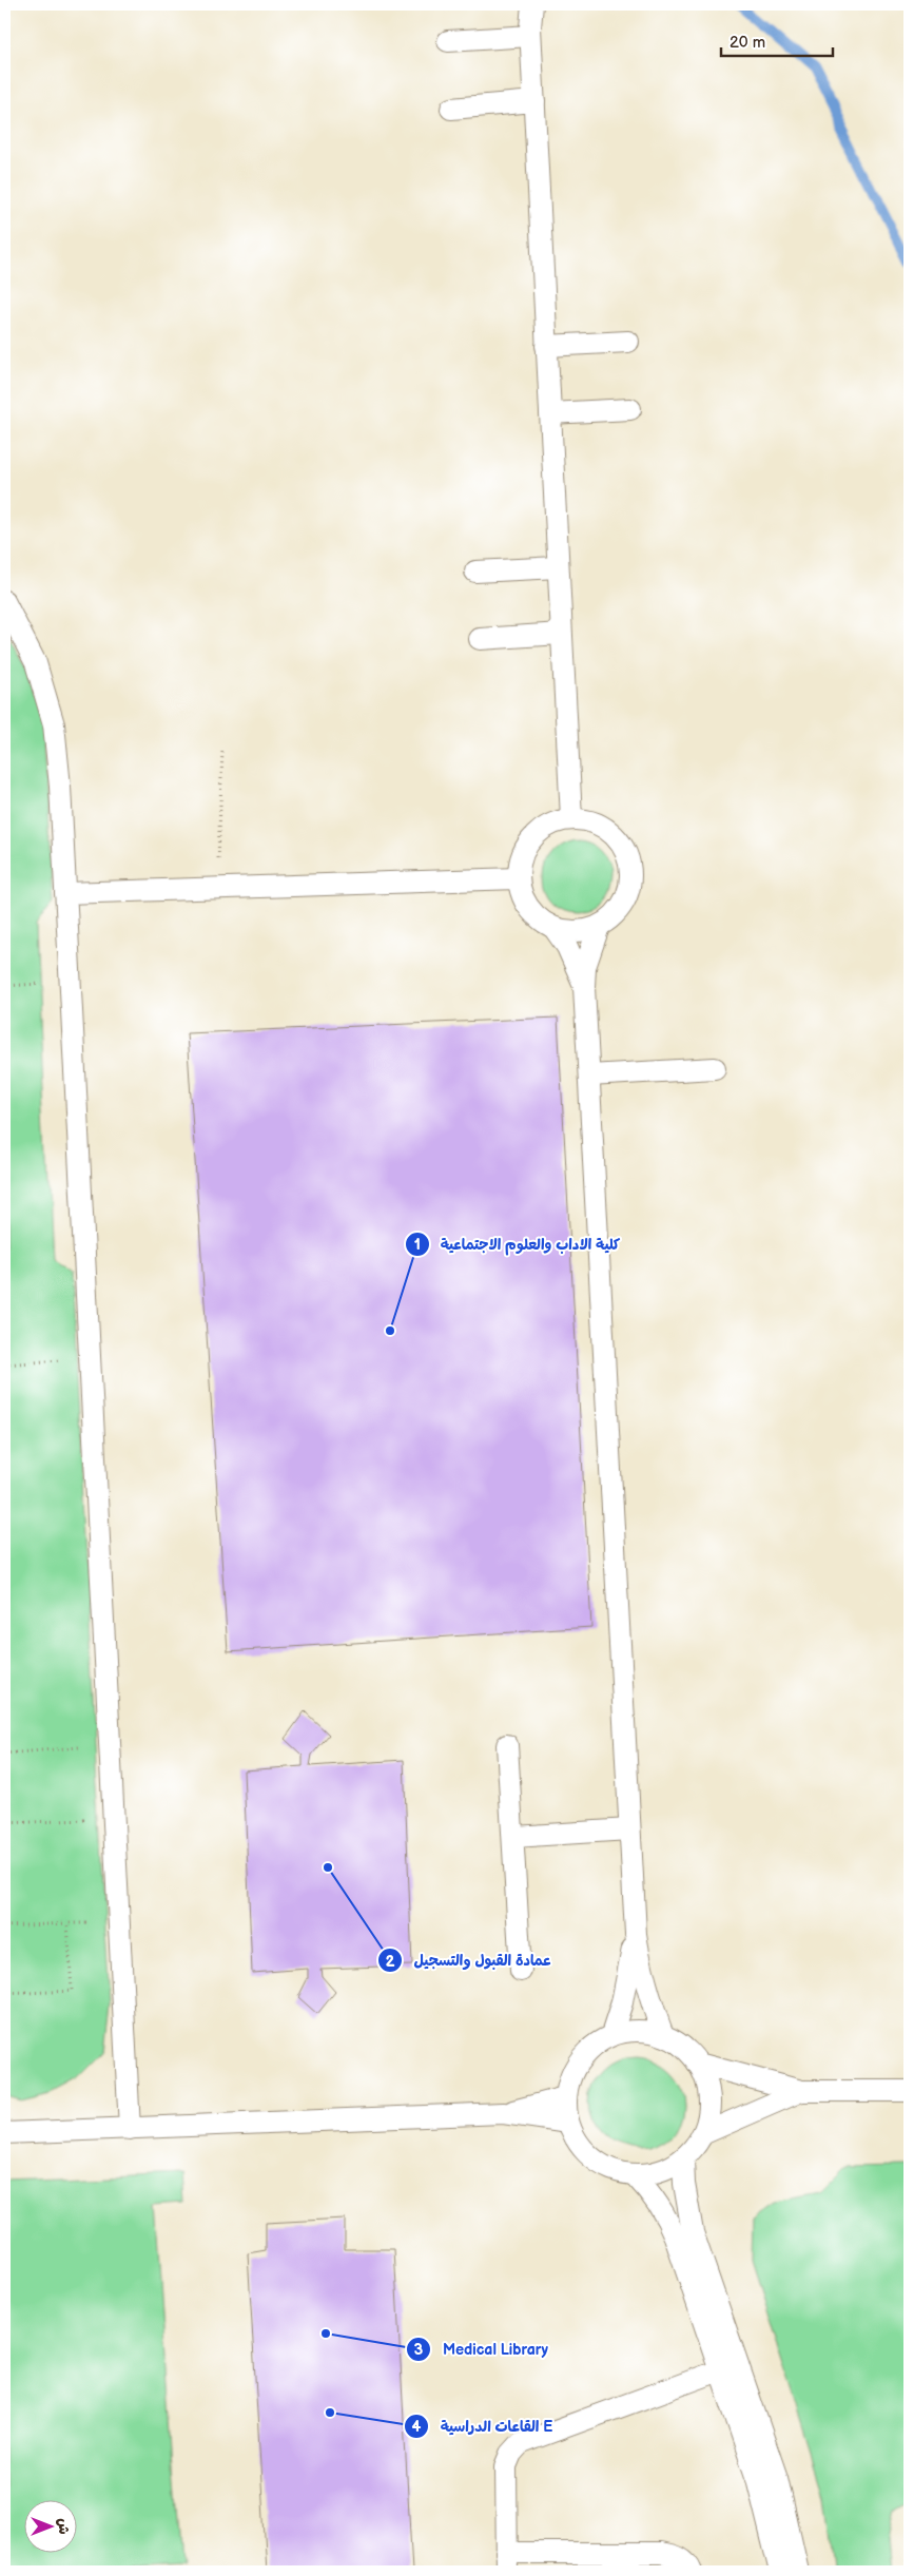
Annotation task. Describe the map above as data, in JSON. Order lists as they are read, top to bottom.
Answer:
{
  "places": [
    "كلية الاداب والعلوم الاجتماعية",
    "عمادة القبول والتسجيل",
    "Medical Library",
    "القاعات الدراسية E"
  ],
  "scale_bar": "20 m",
  "north": "right"
}
